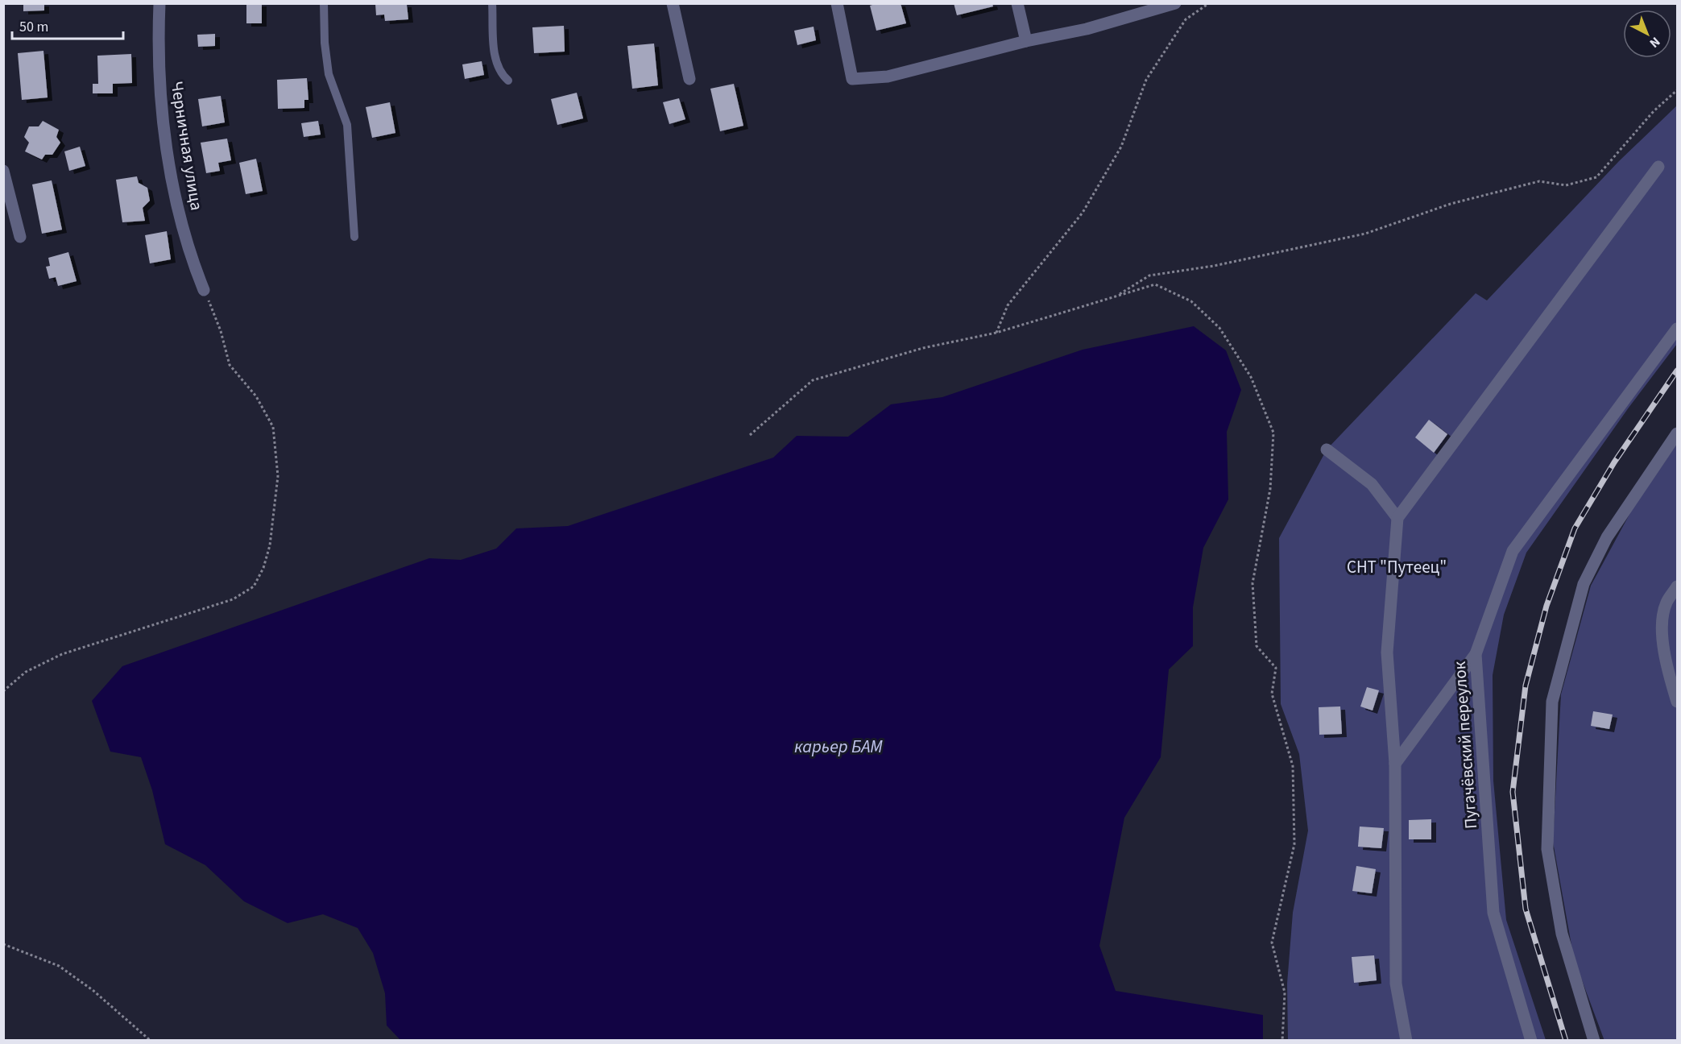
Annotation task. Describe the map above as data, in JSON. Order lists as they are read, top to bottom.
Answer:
{
  "streets": {
    "street": ["Черничная улица", "Пугачёвский переулок"]
  },
  "water": ["карьер БАМ"],
  "parks": ["СНТ \"Путеец\""],
  "scale_bar": "50 m",
  "north": "bottom right"
}
